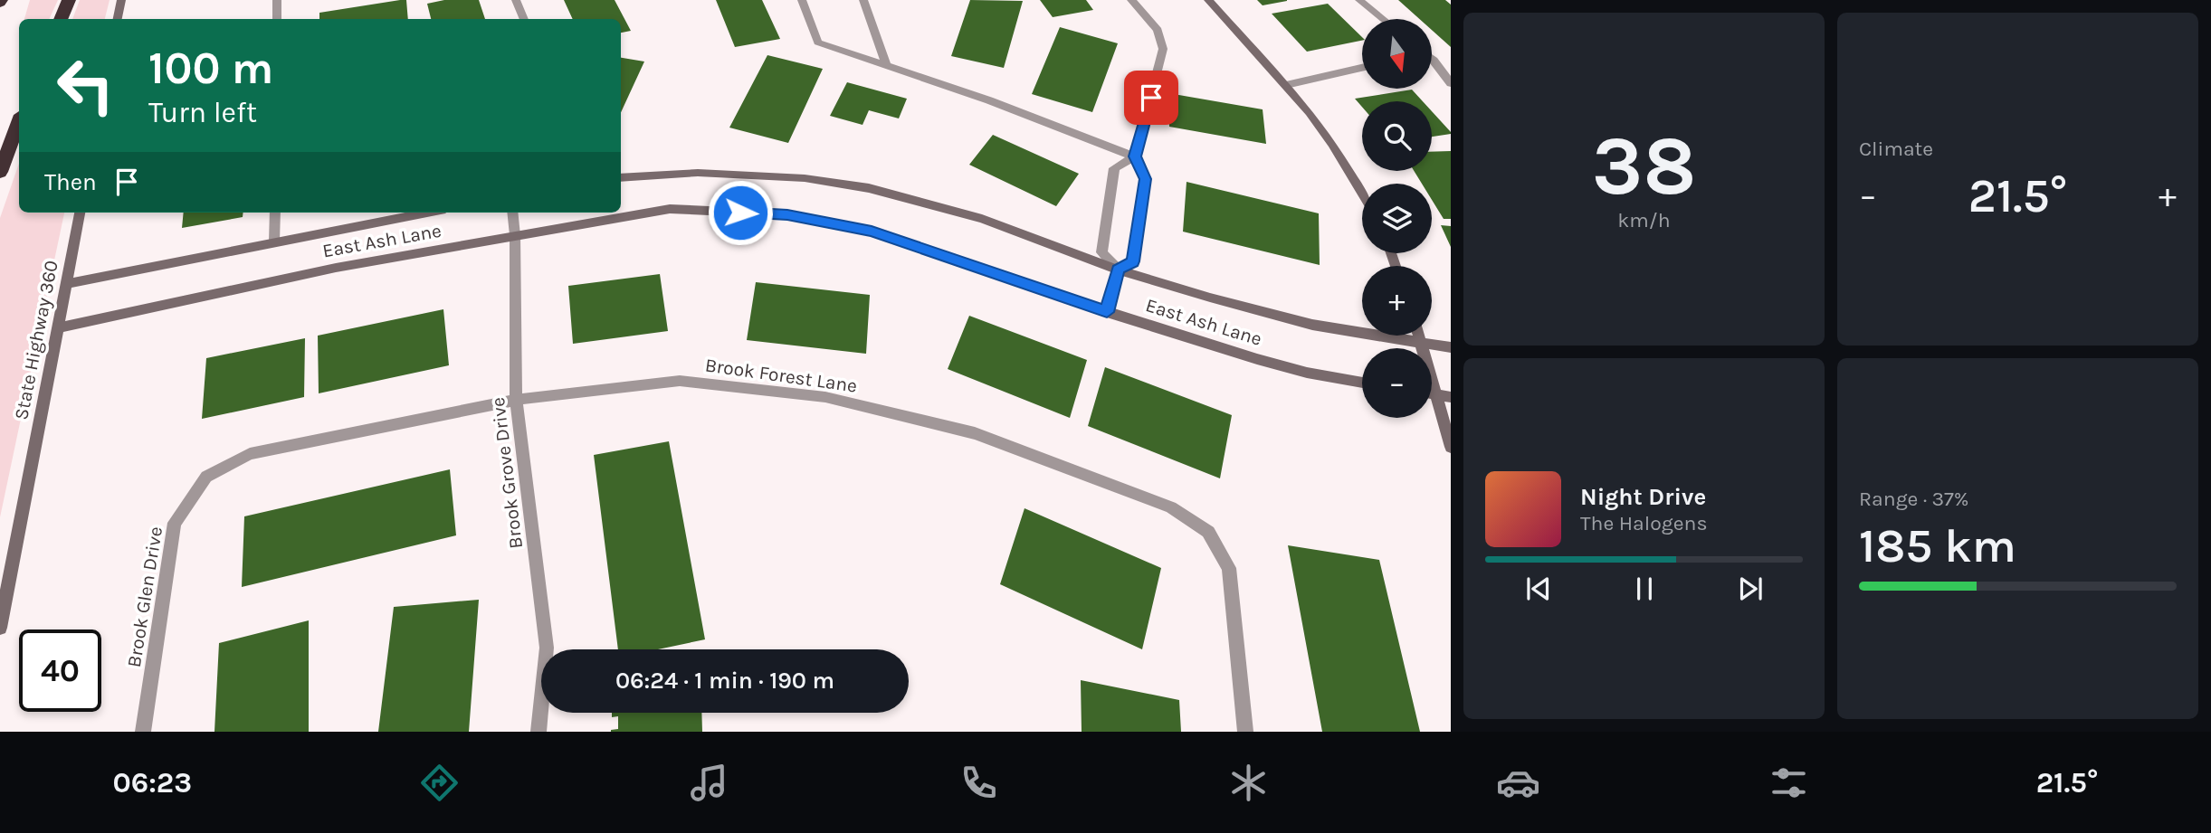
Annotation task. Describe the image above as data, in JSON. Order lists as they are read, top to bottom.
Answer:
{
  "streets": {
    "street": [
      "East Ash Lane",
      "State Highway 360",
      "Brook Forest Lane",
      "Brook Grove Drive",
      "Brook Glen Drive"
    ]
  },
  "crossings": [
    ["East Ash Lane", "State Highway 360"],
    ["East Ash Lane", "Brook Grove Drive"],
    ["Brook Forest Lane", "Brook Grove Drive"],
    ["Brook Forest Lane", "Brook Glen Drive"]
  ],
  "north": "bottom",
  "page": {
    "tile": [
      ["38", "km/h"],
      "Climate",
      ["Range · 37%", "185 km"]
    ],
    "map_buttons": ["+", "−"],
    "turn": ["100 m", "Turn left"],
    "then": "Then",
    "heat": ["−", "21.5°", "+"],
    "song": ["Night Drive", "The Halogens"],
    "limit": "40",
    "trip": "06:24 · 1 min · 190 m",
    "tabs": ["06:23", "21.5°"]
  }
}
